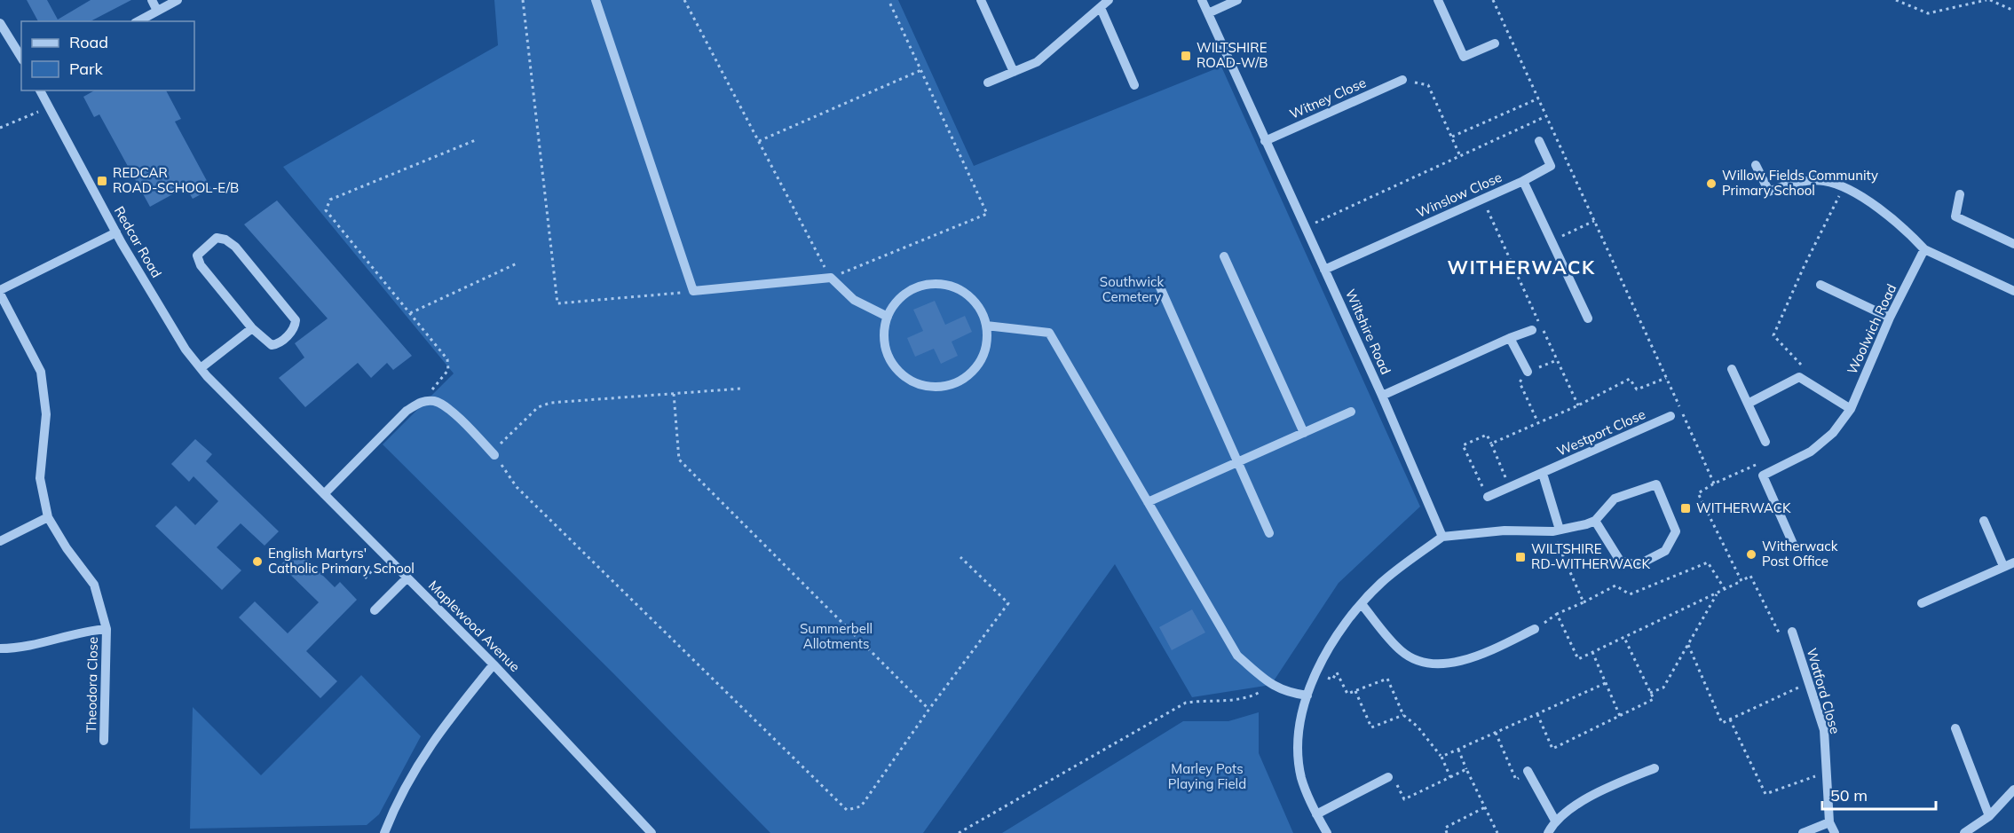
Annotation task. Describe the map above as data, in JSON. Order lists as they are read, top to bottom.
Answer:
{
  "streets": {
    "street": [
      "Witney Close",
      "Winslow Close",
      "Redcar Road",
      "Woolwich Road",
      "Wiltshire Road",
      "Westport Close",
      "Maplewood Avenue",
      "Theodora Close",
      "Watford Close"
    ]
  },
  "crossings": [
    ["Witney Close", "Wiltshire Road"],
    ["Winslow Close", "Wiltshire Road"],
    ["Redcar Road", "Maplewood Avenue"],
    ["Redcar Road", "Theodora Close"]
  ],
  "districts": ["WITHERWACK"],
  "parks": ["Southwick Cemetery", "Summerbell Allotments", "Marley Pots Playing Field"],
  "places": {
    "transit": [
      "WILTSHIRE ROAD-W/B",
      "REDCAR ROAD-SCHOOL-E/B",
      "WITHERWACK",
      "WILTSHIRE RD-WITHERWACK"
    ],
    "other": ["Willow Fields Community Primary School", "Witherwack Post Office", "English Martyrs' Catholic Primary School"]
  },
  "legend": ["Road", "Park"],
  "scale_bar": "50 m"
}
